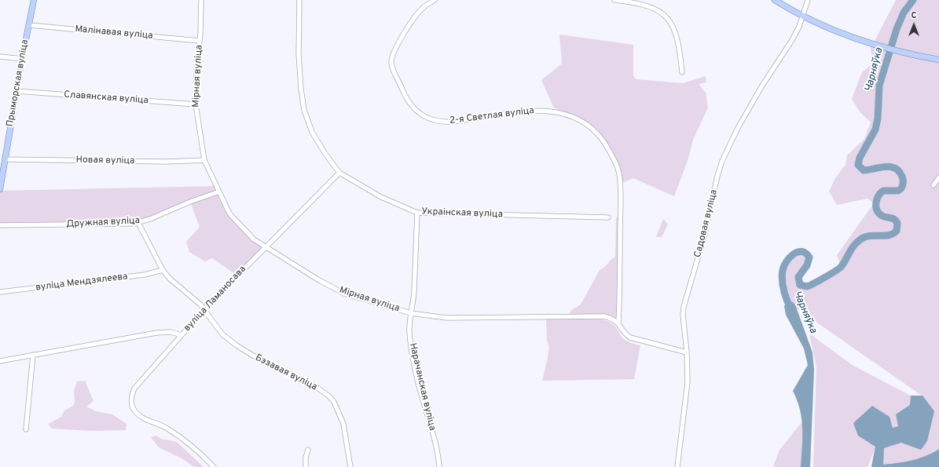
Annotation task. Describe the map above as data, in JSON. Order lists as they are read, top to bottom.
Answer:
{
  "streets": {
    "main road": ["Прыморская вуліца"],
    "street": [
      "Малінавая вуліца",
      "Мірная вуліца",
      "Славянская вуліца",
      "2-я Светлая вуліца",
      "Новая вуліца",
      "Украінская вуліца",
      "Дружная вуліца",
      "Садовая вуліца",
      "вуліца Мендзялеева",
      "вуліца Ламаносава",
      "Бэзавая вуліца",
      "Нарачанская вуліца"
    ]
  },
  "crossings": [
    ["Малінавая вуліца", "Мірная вуліца"],
    ["Малінавая вуліца", "Прыморская вуліца"],
    ["Мірная вуліца", "Славянская вуліца"],
    ["Мірная вуліца", "2-я Светлая вуліца"],
    ["Мірная вуліца", "Новая вуліца"],
    ["Мірная вуліца", "Дружная вуліца"],
    ["Мірная вуліца", "вуліца Ламаносава"],
    ["Мірная вуліца", "Нарачанская вуліца"],
    ["Прыморская вуліца", "Славянская вуліца"],
    ["Прыморская вуліца", "Новая вуліца"],
    ["Украінская вуліца", "вуліца Ламаносава"],
    ["Украінская вуліца", "Нарачанская вуліца"],
    ["Дружная вуліца", "Бэзавая вуліца"],
    ["вуліца Мендзялеева", "Бэзавая вуліца"],
    ["вуліца Ламаносава", "Бэзавая вуліца"]
  ],
  "water": ["Чарняўка"],
  "north": "top"
}
